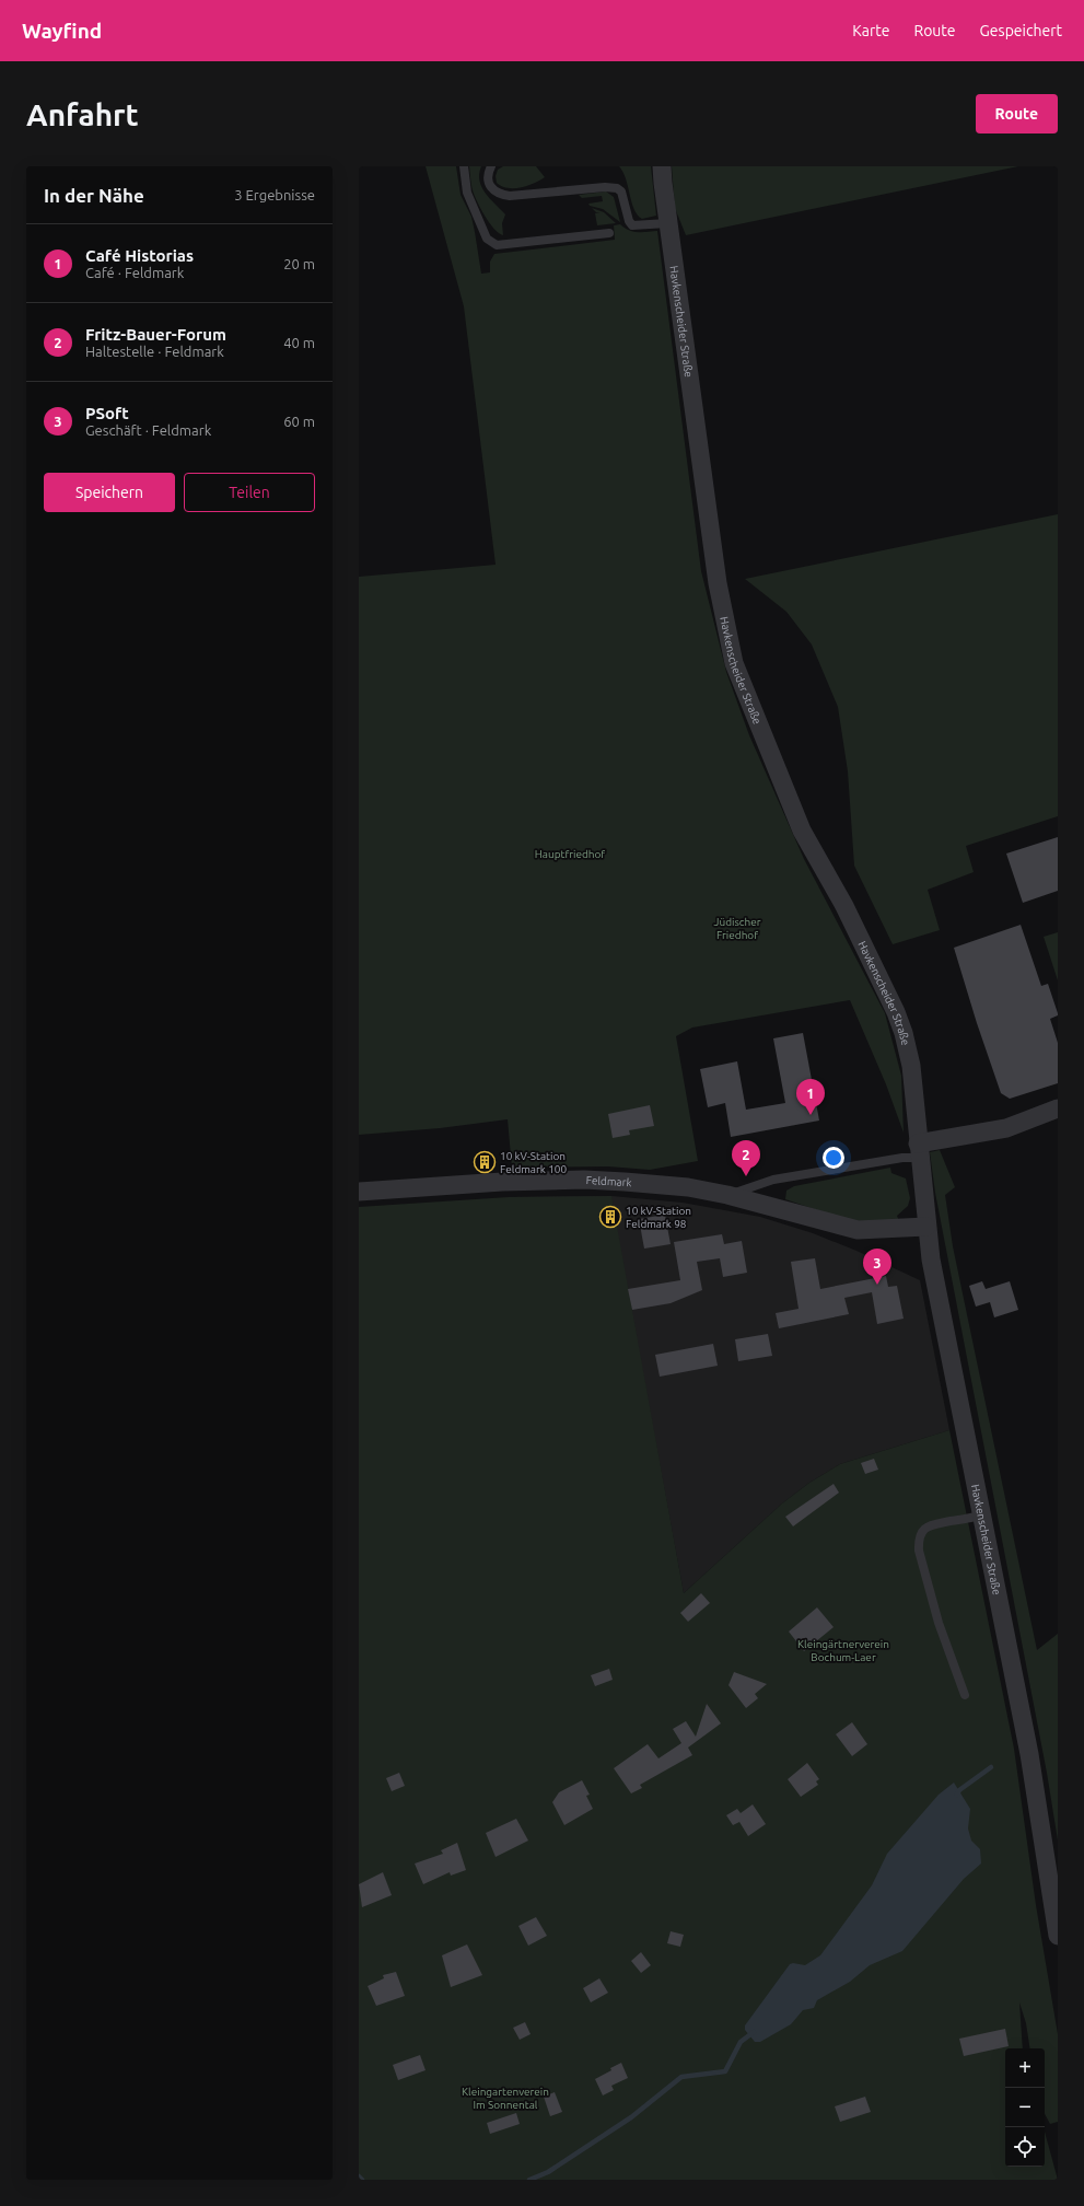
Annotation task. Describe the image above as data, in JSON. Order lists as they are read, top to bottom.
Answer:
{
  "streets": {
    "street": ["Havkenscheider Straße", "Feldmark"]
  },
  "crossings": [
    ["Havkenscheider Straße", "Feldmark"]
  ],
  "parks": [
    "Hauptfriedhof",
    "Jüdischer Friedhof",
    "Kleingärtnerverein Bochum-Laer",
    "Kleingartenverein Im Sonnental"
  ],
  "places": {
    "building": ["10 kV-Station Feldmark 100", "10 kV-Station Feldmark 98"]
  },
  "page": {
    "header": "Wayfind",
    "nav": ["Karte", "Route", "Gespeichert"],
    "buttons": [
      "Route",
      ["Speichern", "Teilen"]
    ],
    "title": "Anfahrt",
    "heading": ["In der Nähe", "3 Ergebnisse"],
    "list": [
      {
        "mark": "1",
        "name": "Café Historias",
        "note": "Café · Feldmark",
        "value": "20 m"
      },
      {
        "mark": "2",
        "name": "Fritz-Bauer-Forum",
        "note": "Haltestelle · Feldmark",
        "value": "40 m"
      },
      {
        "mark": "3",
        "name": "PSoft",
        "note": "Geschäft · Feldmark",
        "value": "60 m"
      }
    ],
    "pins": ["1", "2", "3"],
    "map_buttons": ["+", "−"]
  }
}
